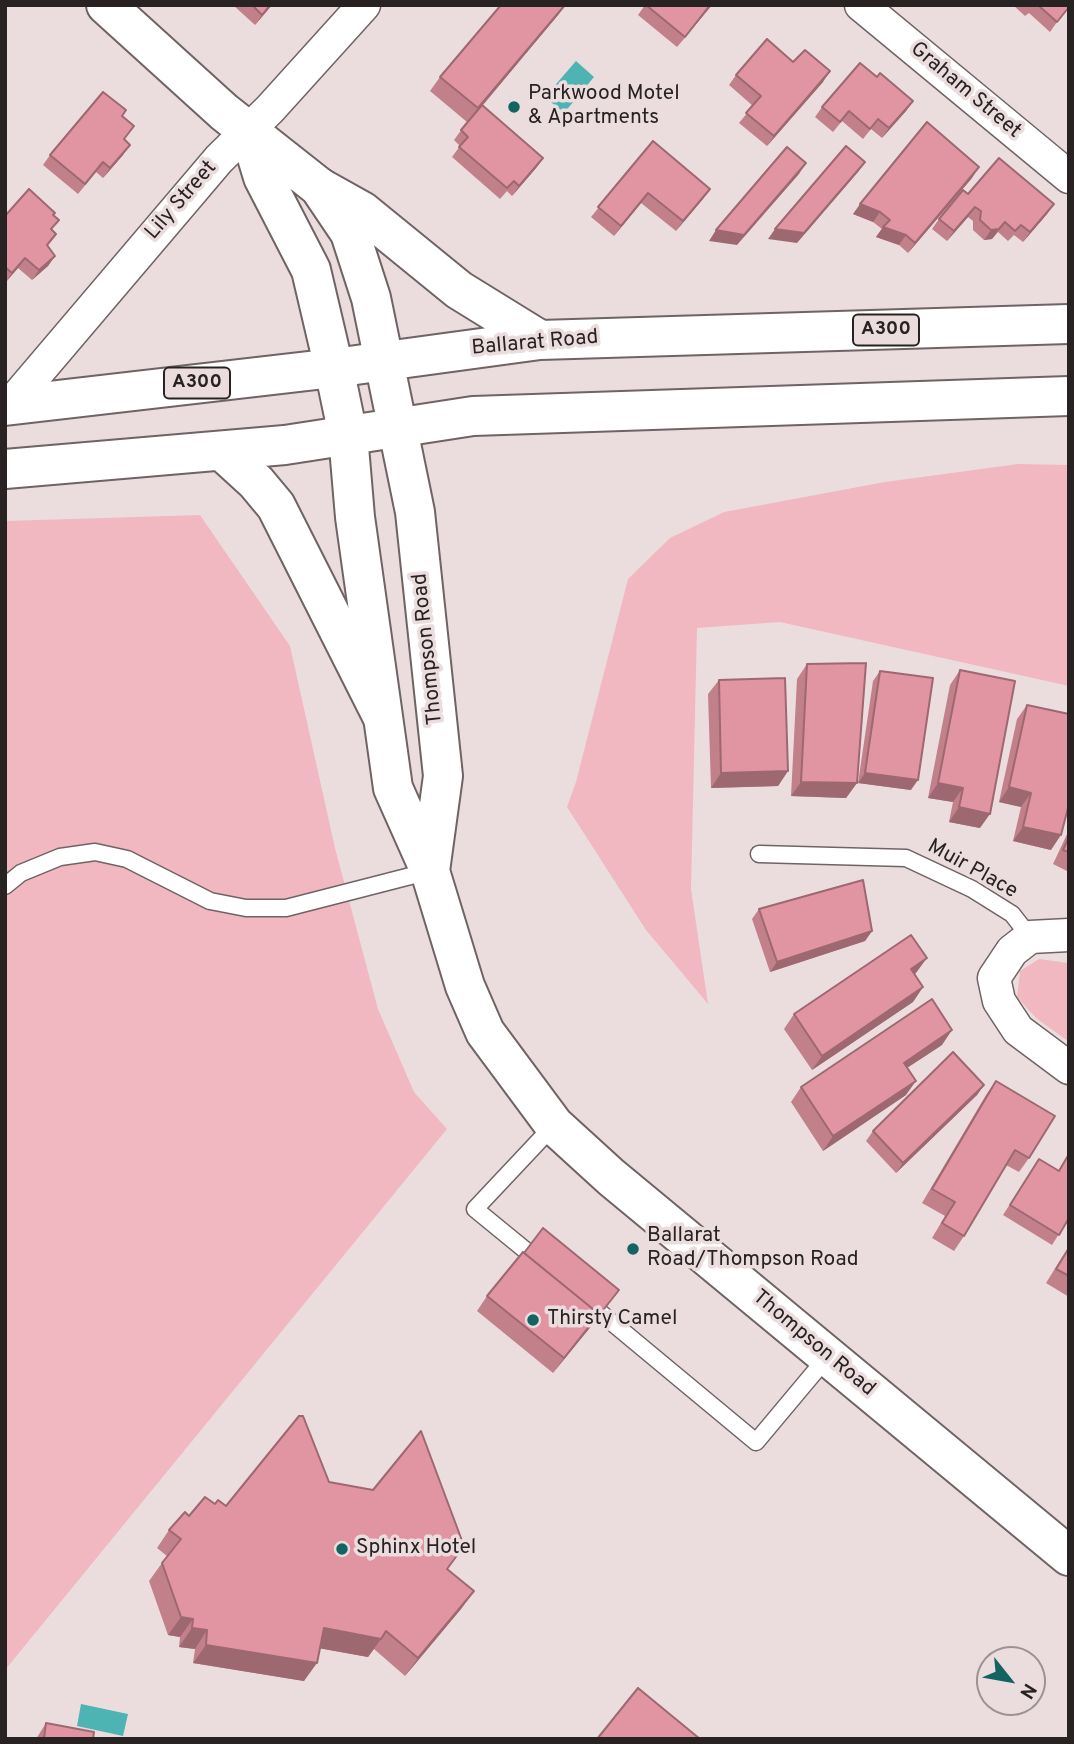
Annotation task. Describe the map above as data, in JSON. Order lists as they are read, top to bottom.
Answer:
{
  "streets": {
    "main road": ["A300", "Ballarat Road", "Thompson Road"],
    "street": ["Graham Street", "Lily Street"],
    "lane": ["Muir Place"]
  },
  "crossings": [
    ["Lily Street", "Ballarat Road"],
    ["Lily Street", "Thompson Road"],
    ["Ballarat Road", "Thompson Road"]
  ],
  "places": [
    "Parkwood Motel & Apartments",
    "Ballarat Road/Thompson Road",
    "Thirsty Camel",
    "Sphinx Hotel"
  ],
  "north": "bottom right"
}
